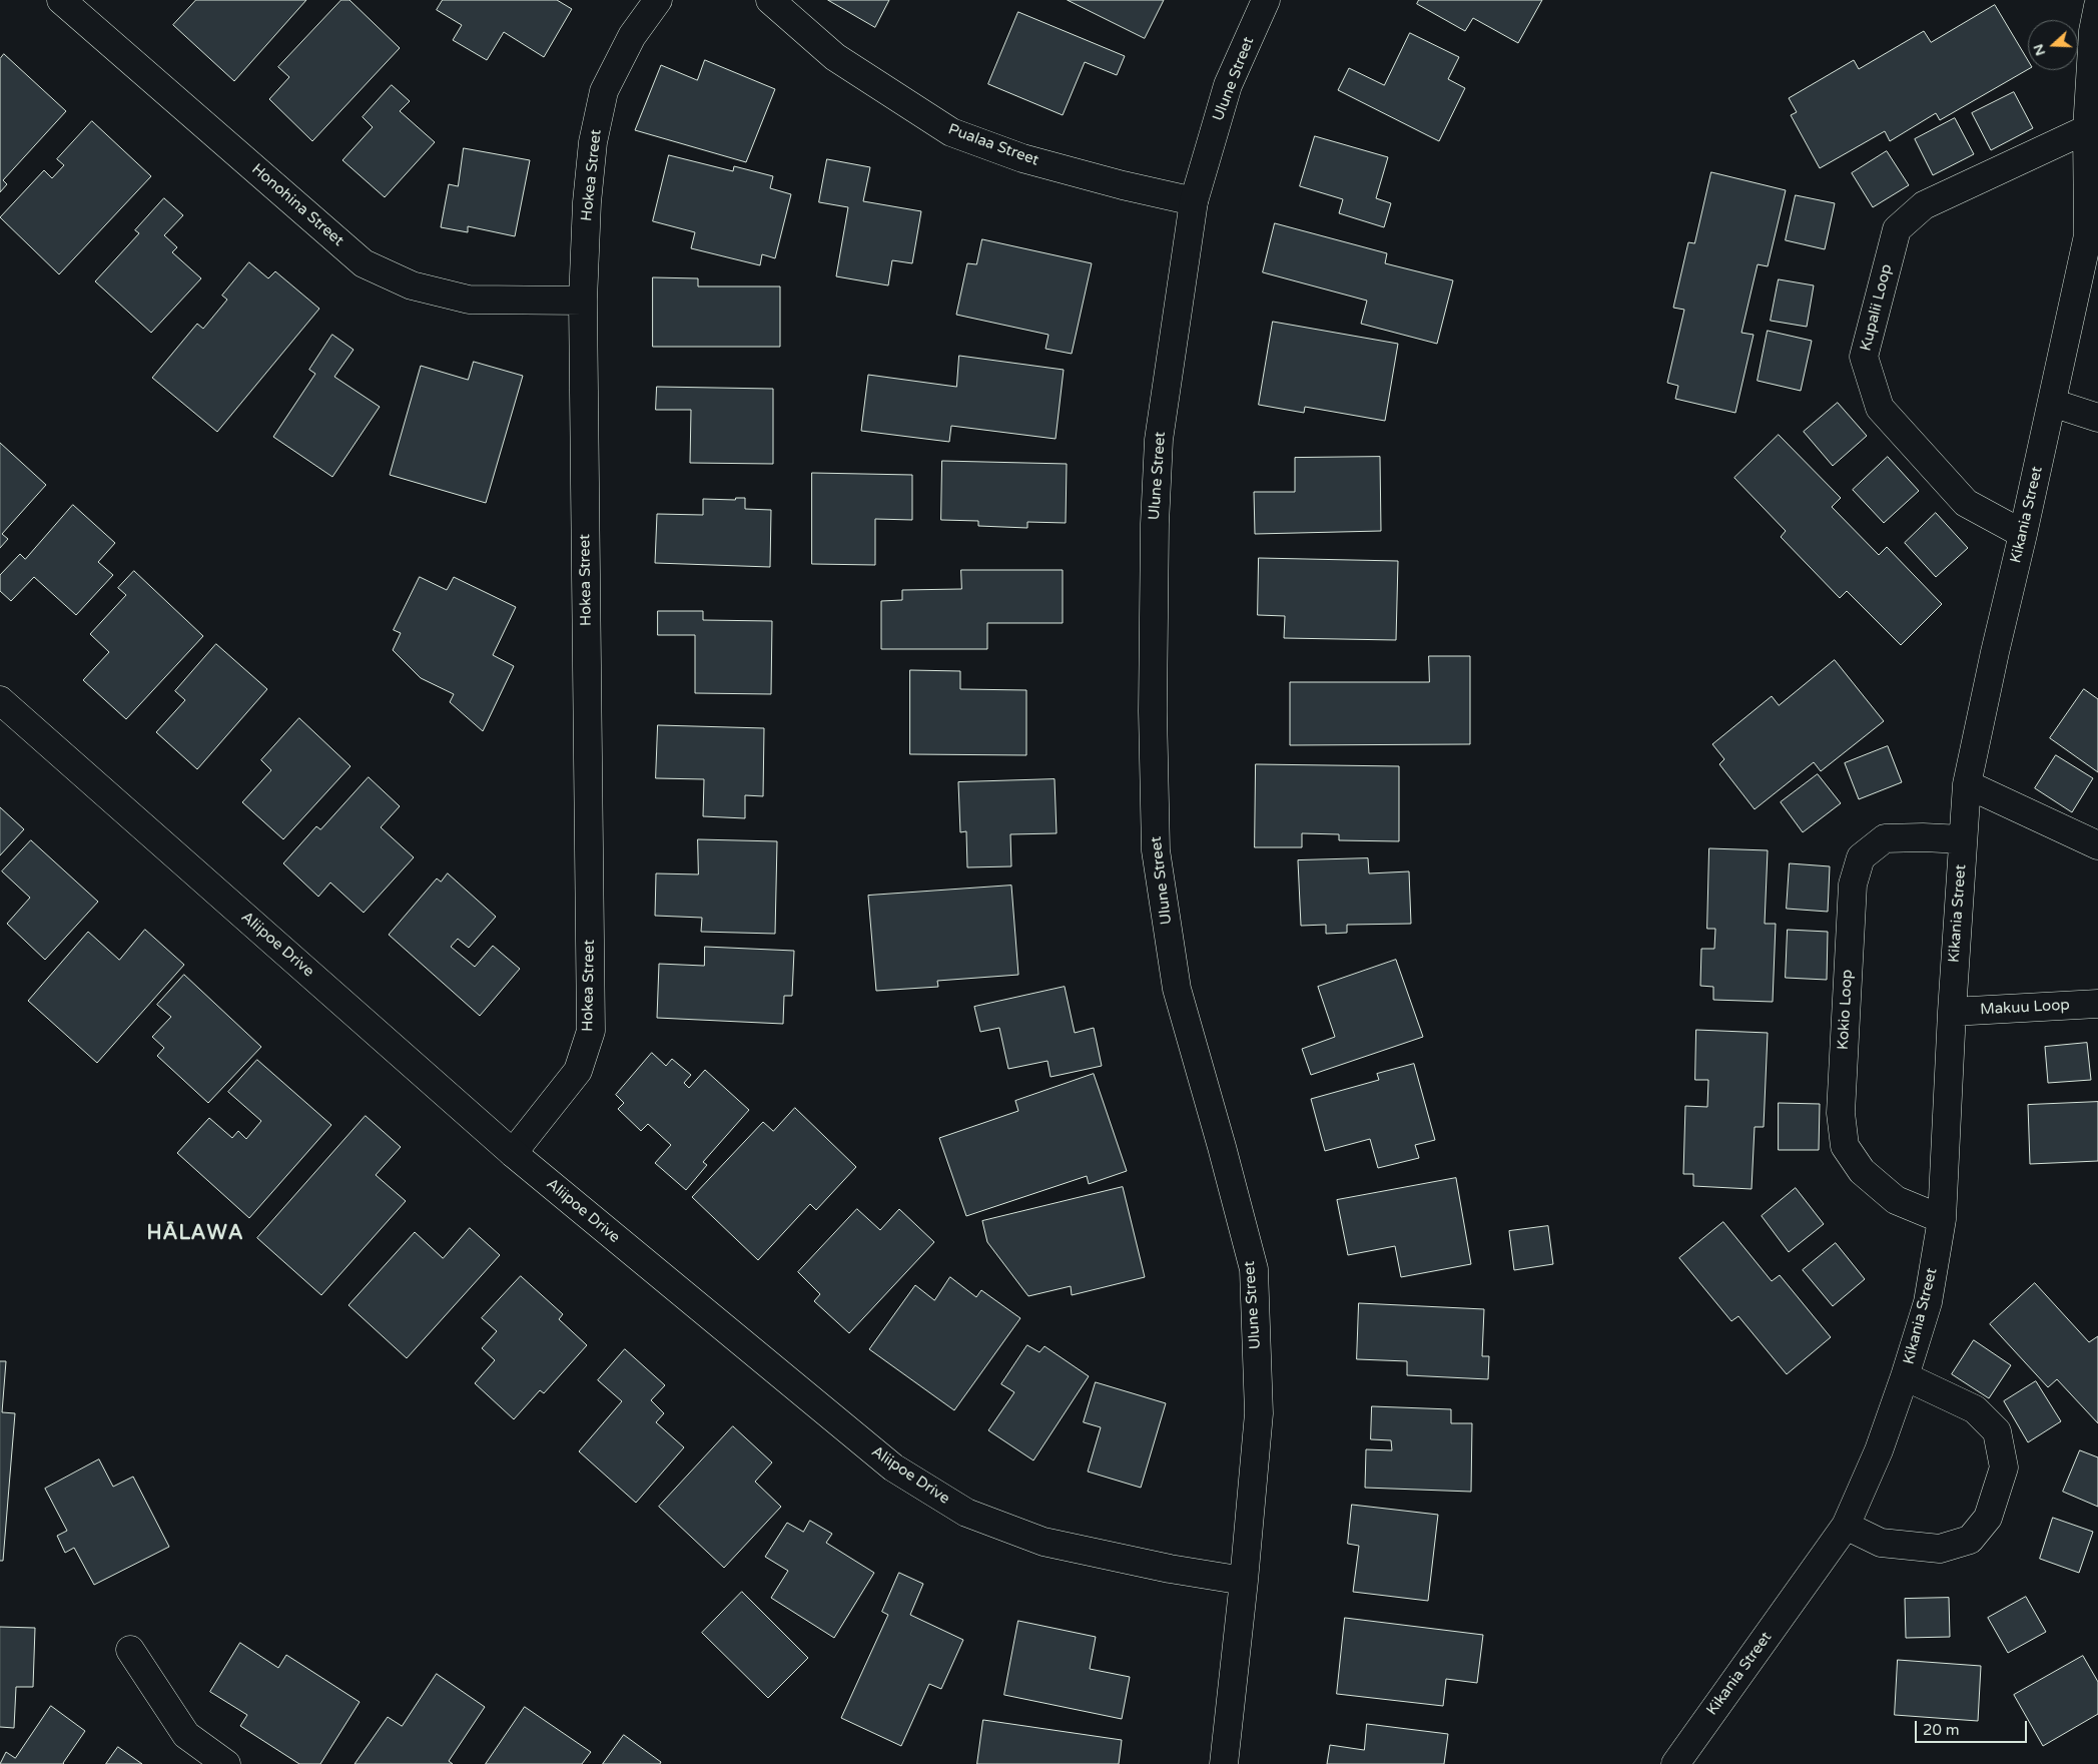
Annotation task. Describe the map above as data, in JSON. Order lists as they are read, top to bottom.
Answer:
{
  "streets": {
    "street": [
      "Ulune Street",
      "Pualaa Street",
      "Hokea Street",
      "Honohina Street",
      "Kupalii Loop",
      "Kikania Street",
      "Aliipoe Drive",
      "Makuu Loop",
      "Kokio Loop"
    ]
  },
  "crossings": [
    ["Ulune Street", "Pualaa Street"],
    ["Ulune Street", "Aliipoe Drive"],
    ["Hokea Street", "Honohina Street"],
    ["Hokea Street", "Aliipoe Drive"],
    ["Kupalii Loop", "Kikania Street"],
    ["Kikania Street", "Makuu Loop"],
    ["Kikania Street", "Kokio Loop"]
  ],
  "districts": ["HĀLAWA"],
  "scale_bar": "20 m",
  "north": "left"
}
